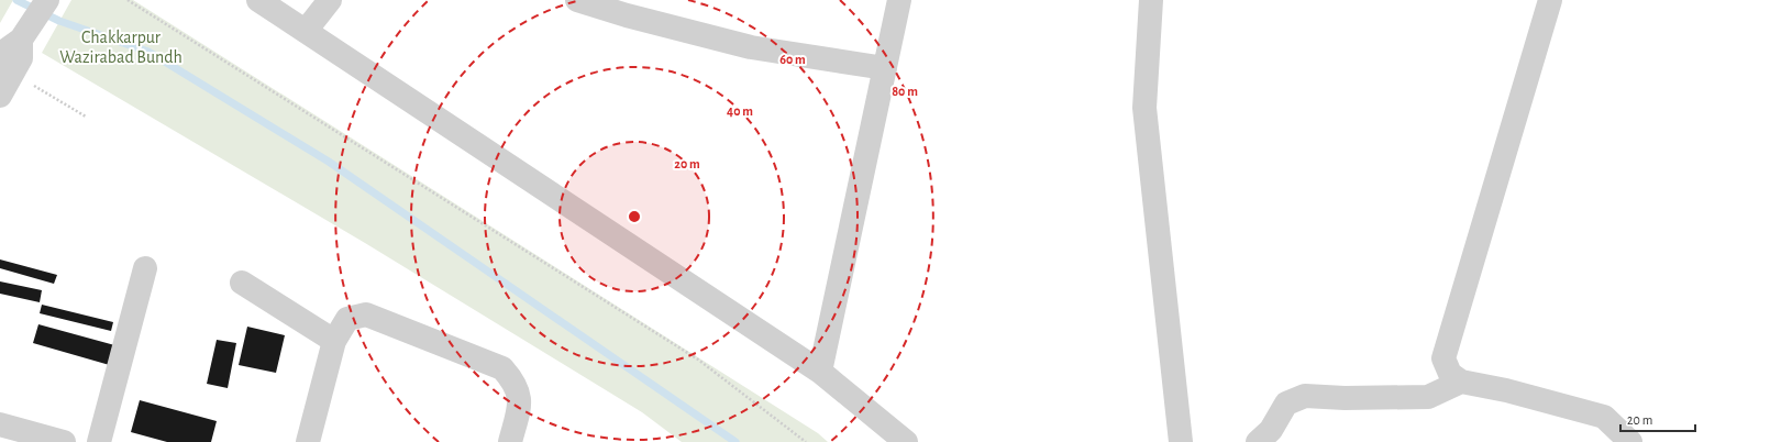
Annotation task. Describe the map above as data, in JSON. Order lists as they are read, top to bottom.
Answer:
{
  "parks": ["Chakkarpur Wazirabad Bundh"],
  "scale_bar": "20 m",
  "rings": [
    "60 m",
    "80 m",
    "40 m",
    "20 m"
  ]
}
